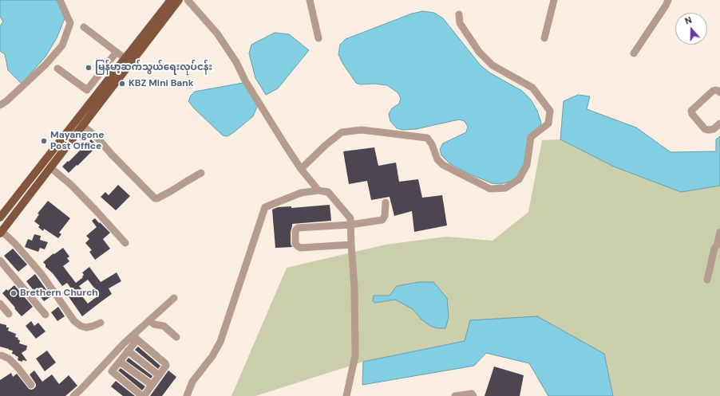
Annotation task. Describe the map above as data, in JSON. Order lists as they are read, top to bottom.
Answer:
{
  "places": [
    "မြန်မာ့ဆက်သွယ်ရေးလုပ်ငန်း",
    "KBZ Mini Bank",
    "Mayangone Post Office",
    "Brethern Church"
  ],
  "north": "top"
}
